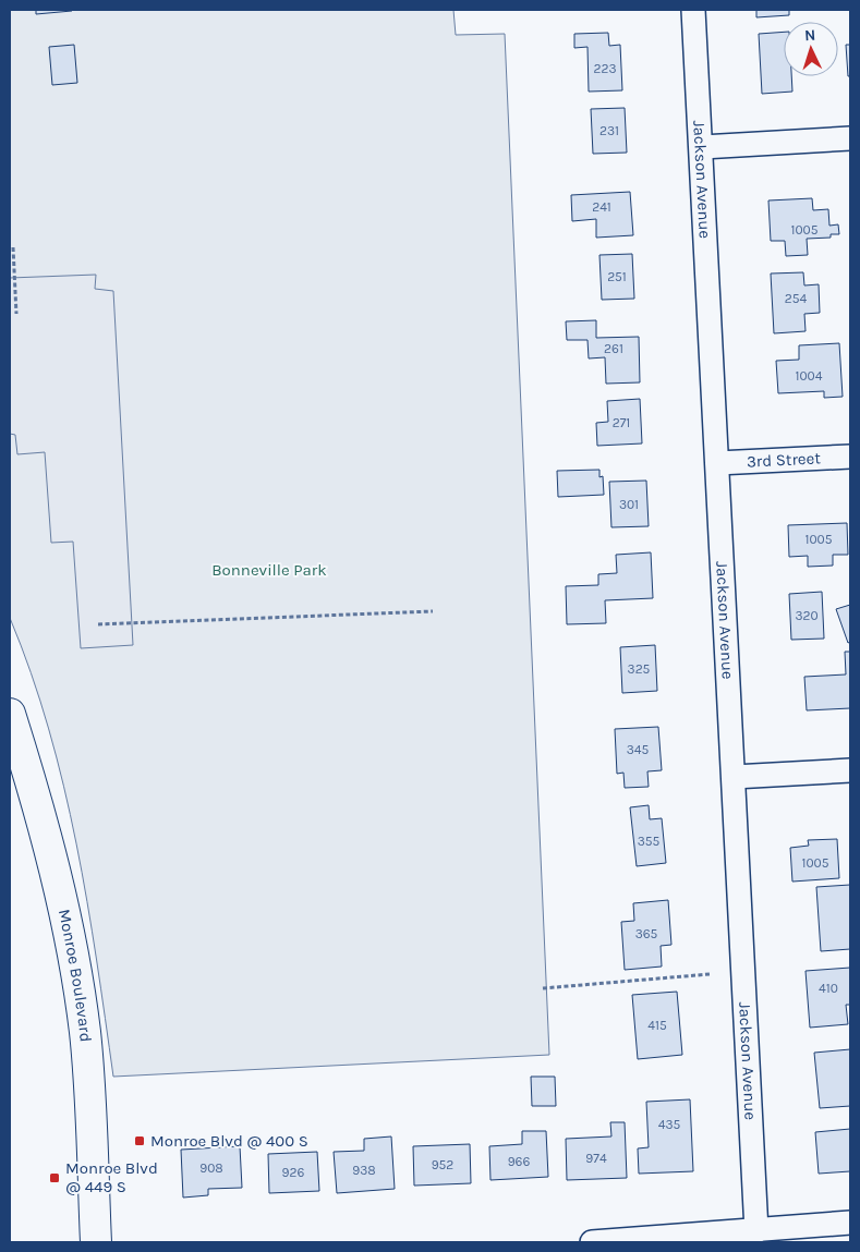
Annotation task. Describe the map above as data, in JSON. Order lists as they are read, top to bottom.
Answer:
{
  "streets": {
    "main road": ["Monroe Boulevard"],
    "street": ["Jackson Avenue", "3rd Street"]
  },
  "crossings": [
    ["Jackson Avenue", "3rd Street"]
  ],
  "parks": ["Bonneville Park"],
  "places": {
    "transit": ["Monroe Blvd @ 400 S", "Monroe Blvd @ 449 S"]
  },
  "house_numbers": [
    "223",
    "231",
    "241",
    "1005",
    "251",
    "254",
    "261",
    "1004",
    "271",
    "301",
    "1005",
    "320",
    "325",
    "345",
    "355",
    "1005",
    "365",
    "410",
    "415",
    "435",
    "974",
    "966",
    "952",
    "908",
    "938",
    "926"
  ],
  "north": "top"
}
